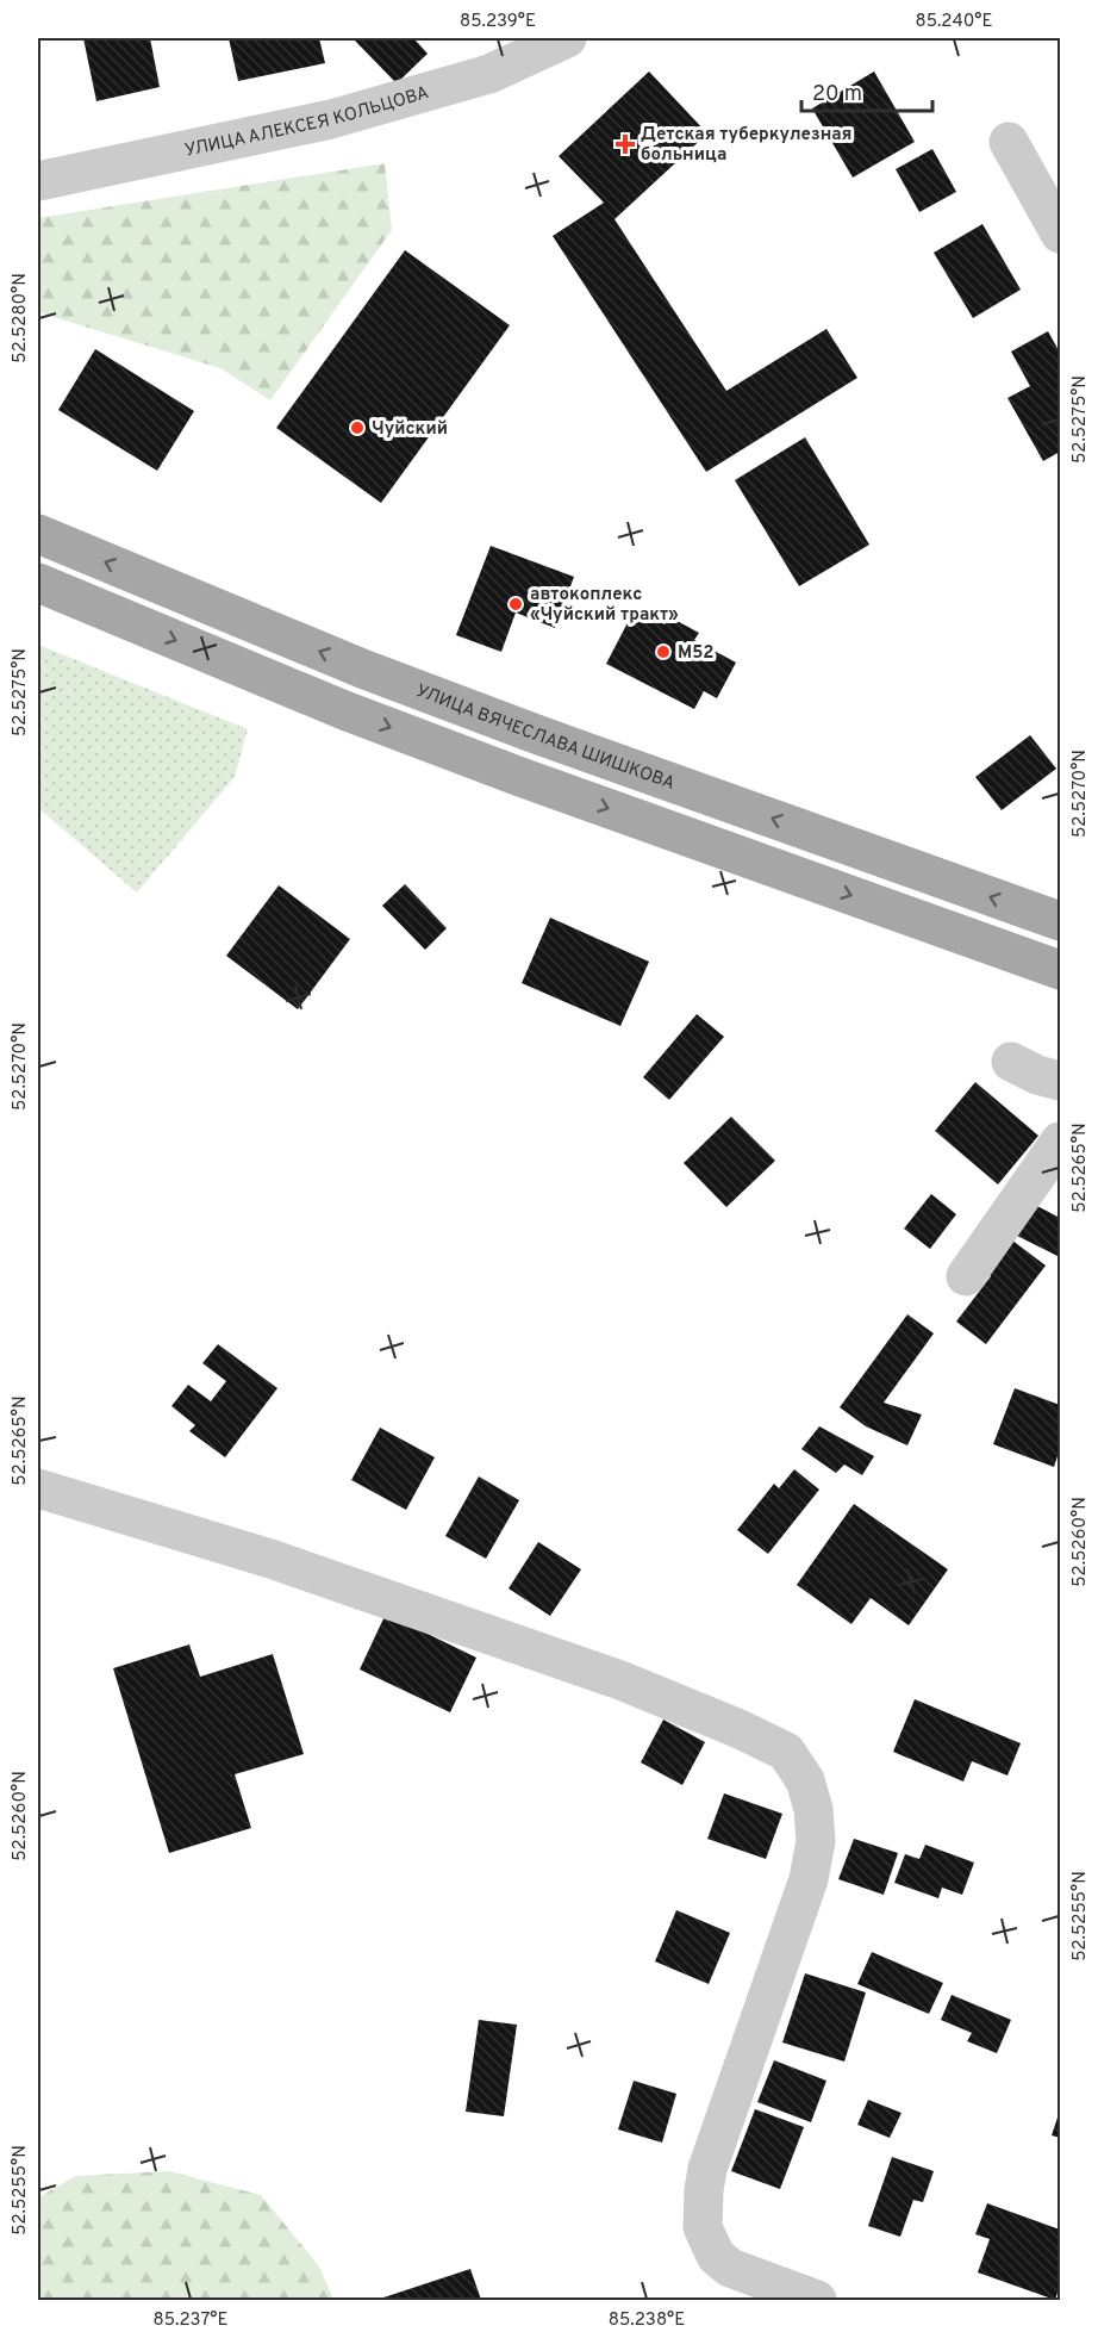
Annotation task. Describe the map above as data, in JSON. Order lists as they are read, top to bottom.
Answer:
{
  "streets": {
    "main road": ["УЛИЦА ВЯЧЕСЛАВА ШИШКОВА"],
    "street": ["УЛИЦА АЛЕКСЕЯ КОЛЬЦОВА"]
  },
  "places": {
    "health": ["Детская туберкулезная больница"],
    "other": ["Чуйский", "автокоплекс «Чуйский тракт»", "М52"]
  },
  "scale_bar": "20 m",
  "coordinates": [
    "85.239°E",
    "85.240°E",
    "52.5280°N",
    "52.5275°N",
    "52.5270°N",
    "52.5265°N",
    "52.5260°N",
    "52.5255°N",
    "85.237°E",
    "85.238°E"
  ]
}
